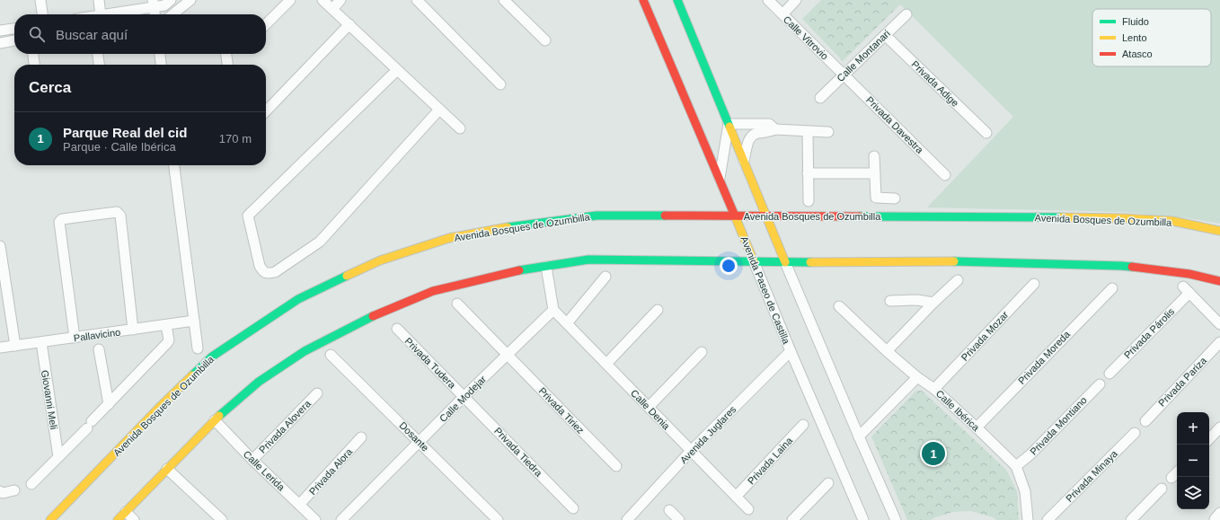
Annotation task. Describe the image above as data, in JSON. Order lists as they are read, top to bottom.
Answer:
{
  "streets": {
    "main road": ["Avenida Bosques de Ozumbilla", "Avenida Paseo de Castilla"],
    "street": [
      "Calle Vitrovio",
      "Calle Montanari",
      "Privada Adige",
      "Privada Davestra",
      "Privada Párolis",
      "Pallavicino",
      "Privada Mozar",
      "Privada Moreda",
      "Privada Tudera",
      "Privada Pariza",
      "Calle Modejar",
      "Giovanni Meli",
      "Calle Denia",
      "Privada Tiriez",
      "Calle Ibérica",
      "Privada Montiano",
      "Privada Alovera",
      "Avenida Juglares",
      "Dosante",
      "Privada Tiedra",
      "Privada Laina",
      "Calle Lerida",
      "Privada Alora",
      "Privada Minaya"
    ]
  },
  "crossings": [
    ["Calle Vitrovio", "Calle Montanari"],
    ["Calle Vitrovio", "Privada Davestra"],
    ["Calle Montanari", "Privada Adige"],
    ["Calle Montanari", "Privada Davestra"],
    ["Avenida Bosques de Ozumbilla", "Avenida Paseo de Castilla"],
    ["Avenida Paseo de Castilla", "Avenida Juglares"],
    ["Pallavicino", "Giovanni Meli"],
    ["Privada Mozar", "Calle Ibérica"],
    ["Privada Moreda", "Calle Ibérica"],
    ["Privada Tudera", "Calle Modejar"],
    ["Privada Tudera", "Privada Tiedra"],
    ["Calle Modejar", "Calle Denia"],
    ["Calle Modejar", "Privada Tiriez"],
    ["Calle Modejar", "Dosante"],
    ["Calle Modejar", "Privada Tiedra"],
    ["Calle Denia", "Avenida Juglares"],
    ["Calle Denia", "Privada Laina"],
    ["Calle Ibérica", "Privada Montiano"],
    ["Privada Alovera", "Calle Lerida"],
    ["Calle Lerida", "Privada Alora"]
  ],
  "legend": ["Fluido", "Lento", "Atasco"],
  "page": {
    "search": "Buscar aquí",
    "heading": "Cerca",
    "list": [
      {
        "mark": "1",
        "name": "Parque Real del cid",
        "note": "Parque · Calle Ibérica",
        "value": "170 m"
      }
    ],
    "map_buttons": ["+", "−"],
    "pins": "1"
  }
}
